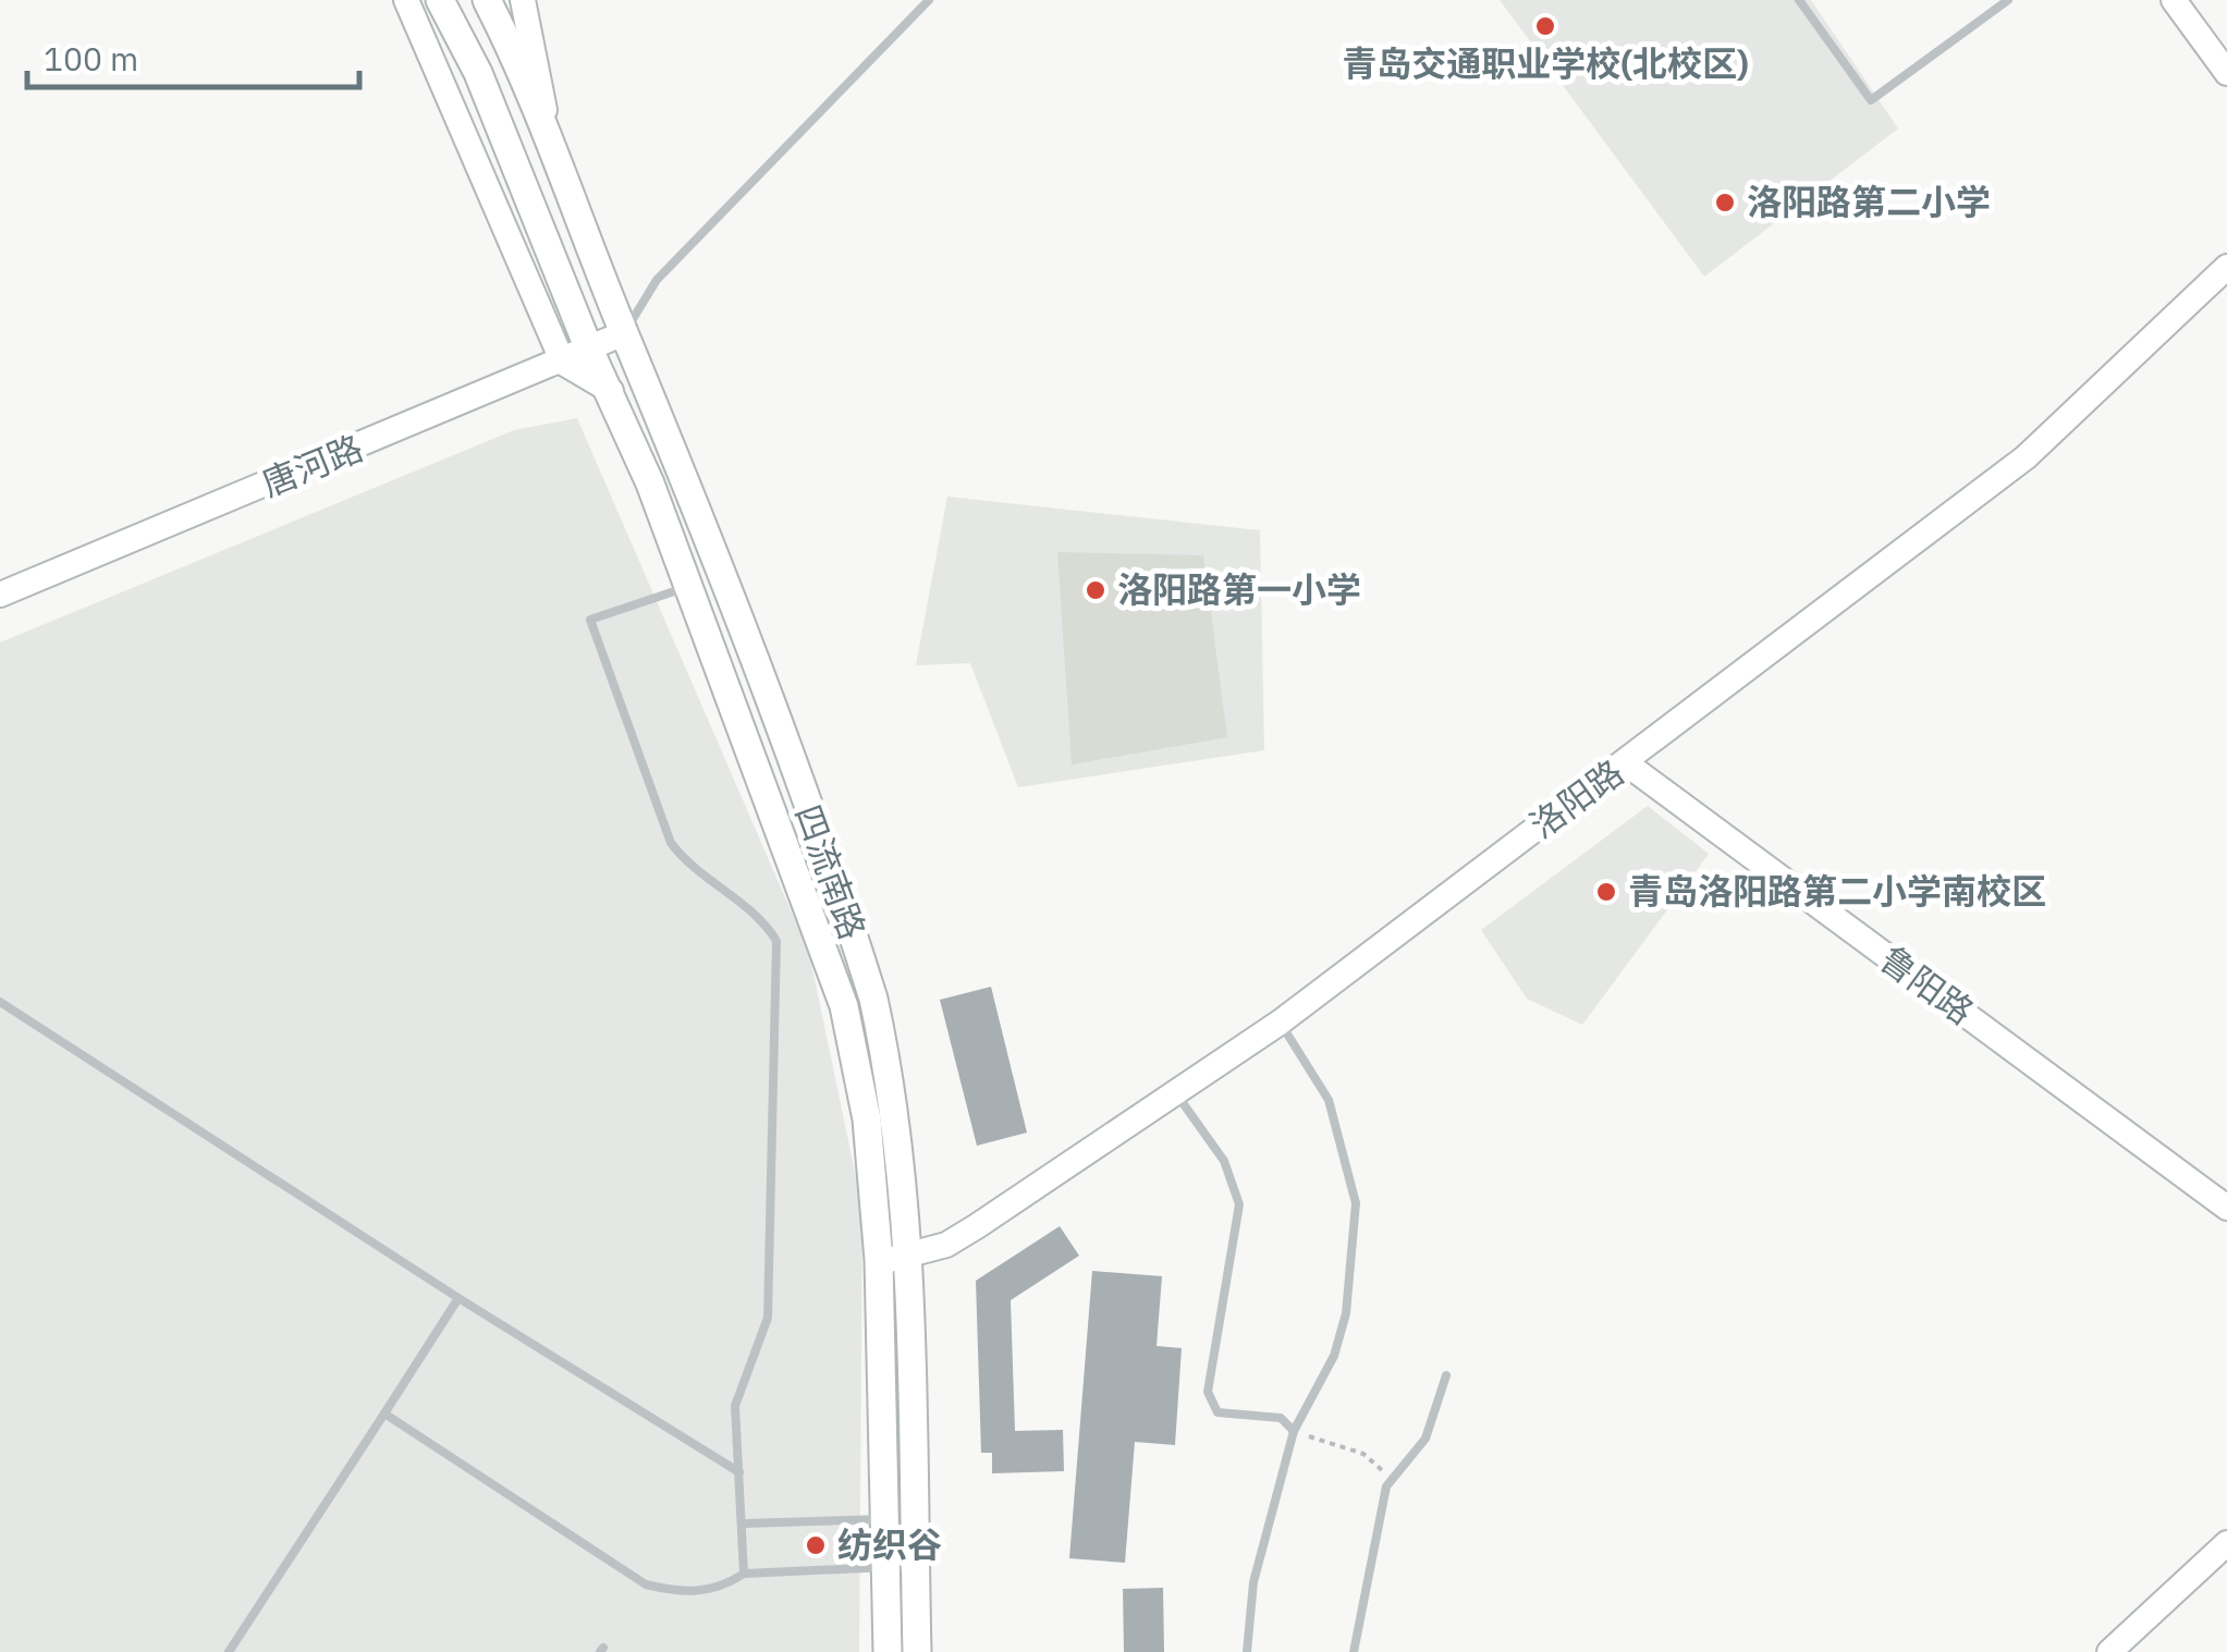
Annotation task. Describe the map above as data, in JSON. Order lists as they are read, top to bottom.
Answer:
{
  "streets": {
    "main road": ["四流南路"],
    "street": ["唐河路", "洛阳路", "鲁阳路"]
  },
  "crossings": [
    ["唐河路", "四流南路"],
    ["洛阳路", "四流南路"],
    ["洛阳路", "鲁阳路"]
  ],
  "places": [
    "青岛交通职业学校(北校区)",
    "洛阳路第二小学",
    "洛阳路第一小学",
    "青岛洛阳路第二小学南校区",
    "纺织谷"
  ],
  "scale_bar": "100 m"
}
